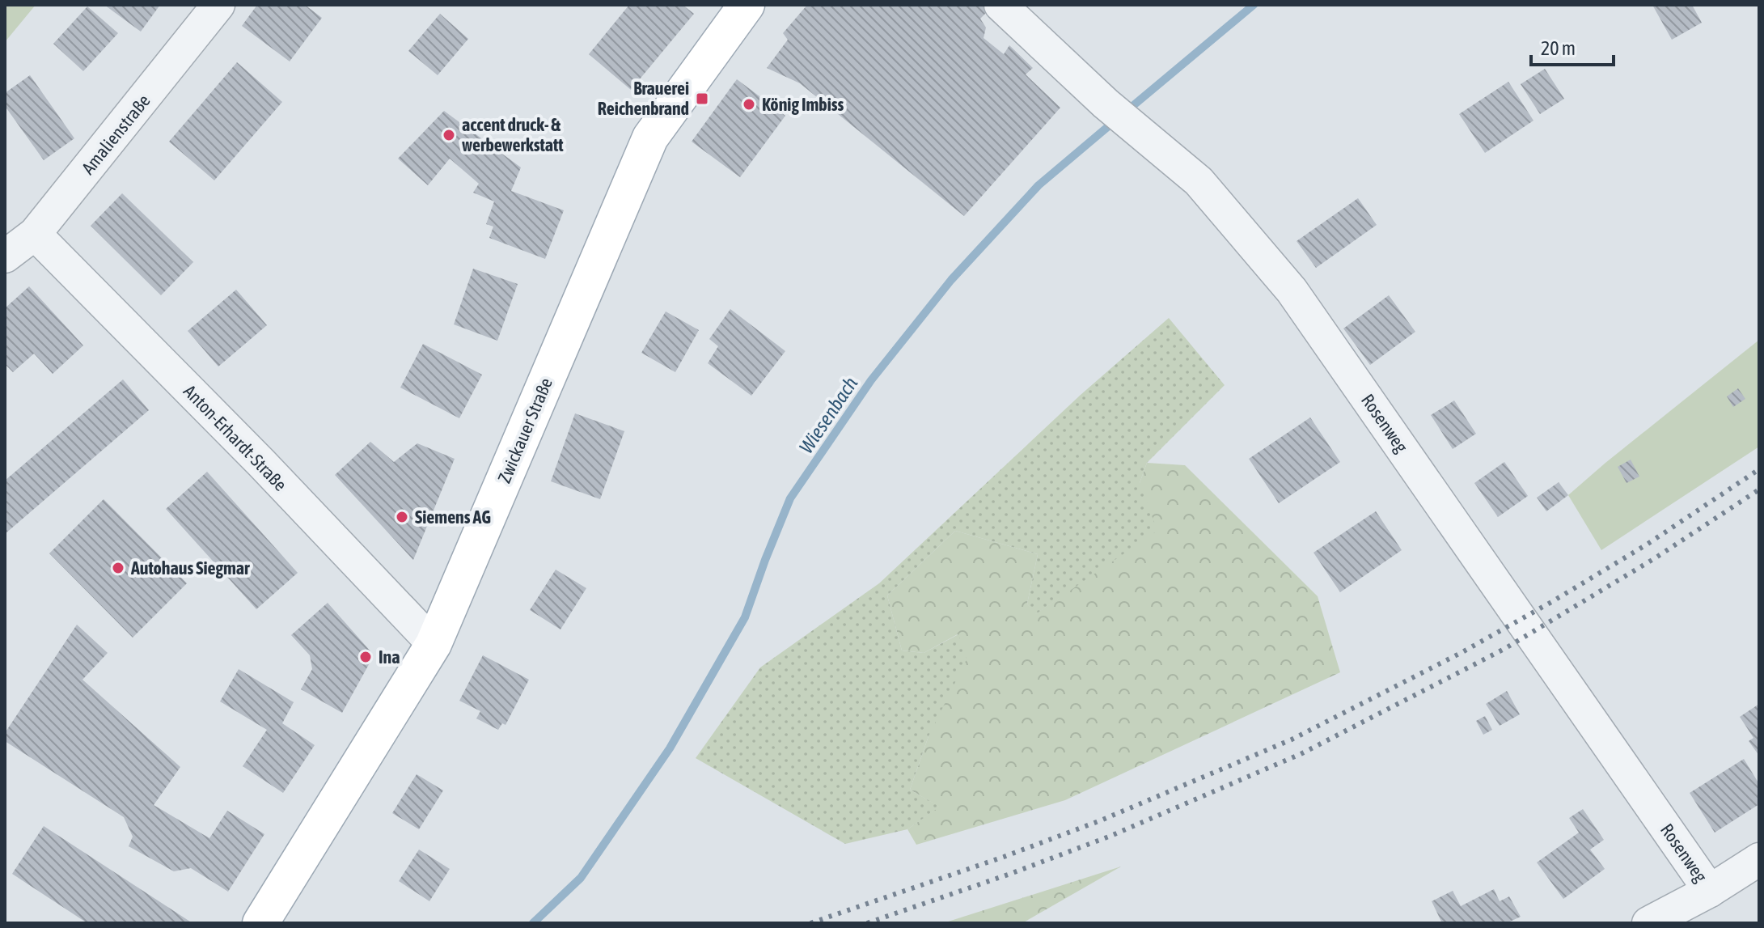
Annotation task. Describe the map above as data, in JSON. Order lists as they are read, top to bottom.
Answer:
{
  "streets": {
    "main road": ["Zwickauer Straße"],
    "street": ["Amalienstraße", "Rosenweg", "Anton-Erhardt-Straße"]
  },
  "crossings": [
    ["Amalienstraße", "Anton-Erhardt-Straße"],
    ["Zwickauer Straße", "Anton-Erhardt-Straße"]
  ],
  "water": ["Wiesenbach"],
  "places": {
    "transit": ["Brauerei Reichenbrand"],
    "other": [
      "König Imbiss",
      "accent druck- & werbewerkstatt",
      "Siemens AG",
      "Autohaus Siegmar",
      "Ina"
    ]
  },
  "scale_bar": "20 m"
}
